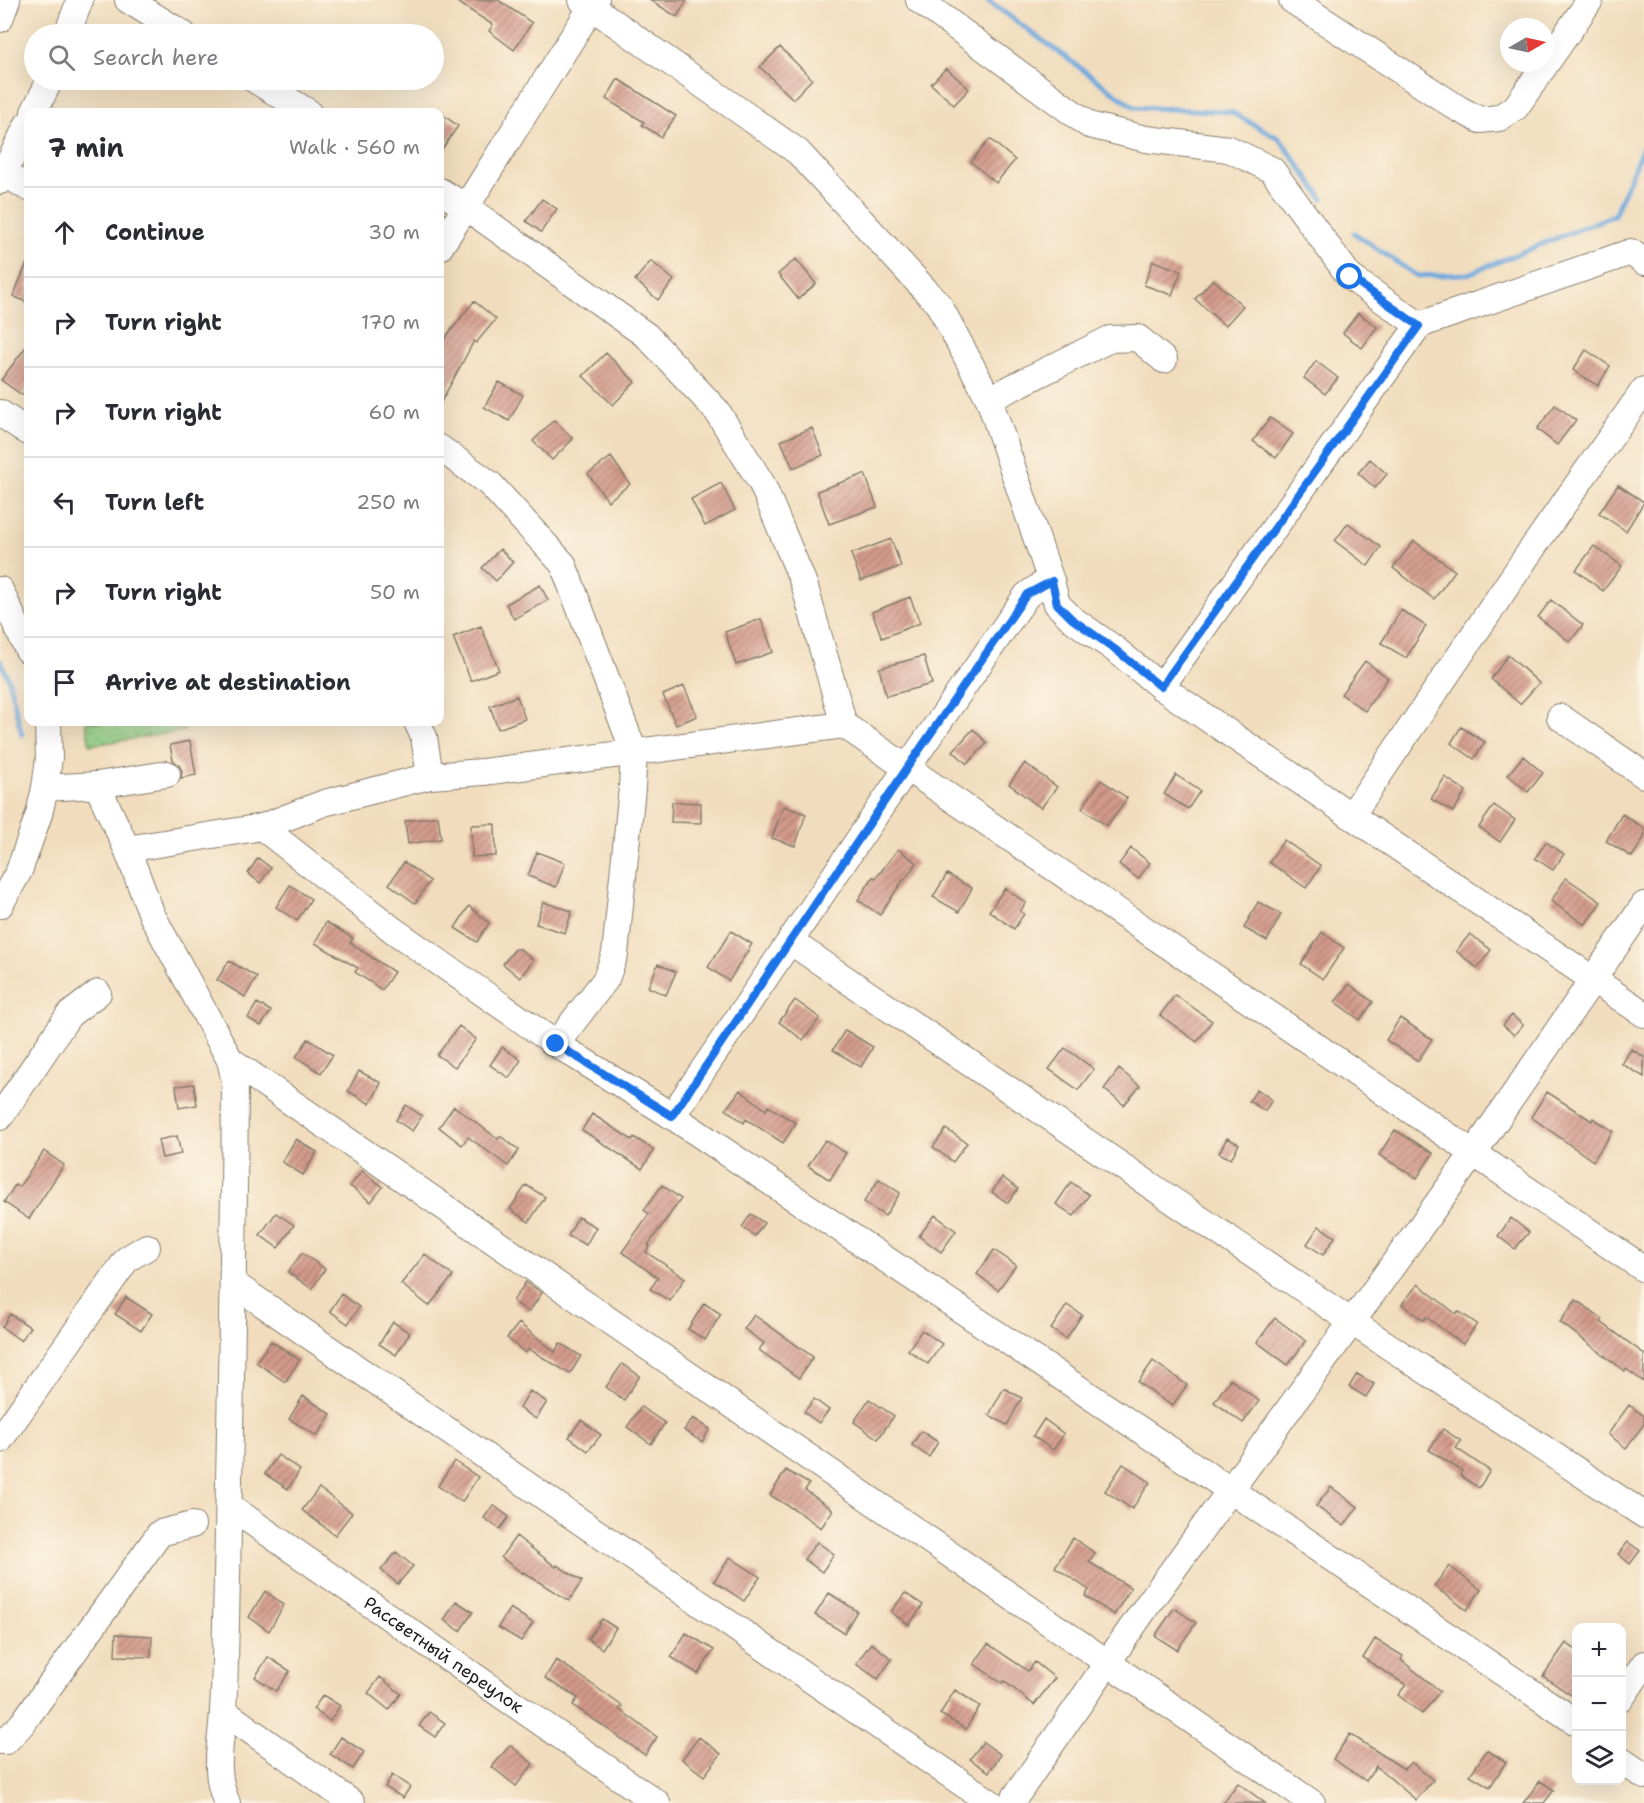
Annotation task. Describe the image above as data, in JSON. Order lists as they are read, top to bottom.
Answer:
{
  "streets": {
    "street": ["Рассветный переулок"]
  },
  "north": "right",
  "page": {
    "search": "Search here",
    "heading": ["7 min", "Walk · 560 m"],
    "list": [
      ["Continue", "30 m"],
      ["Turn right", "170 m"],
      ["Turn right", "60 m"],
      ["Turn left", "250 m"],
      ["Turn right", "50 m"],
      "Arrive at destination"
    ],
    "map_buttons": ["+", "−"]
  }
}
